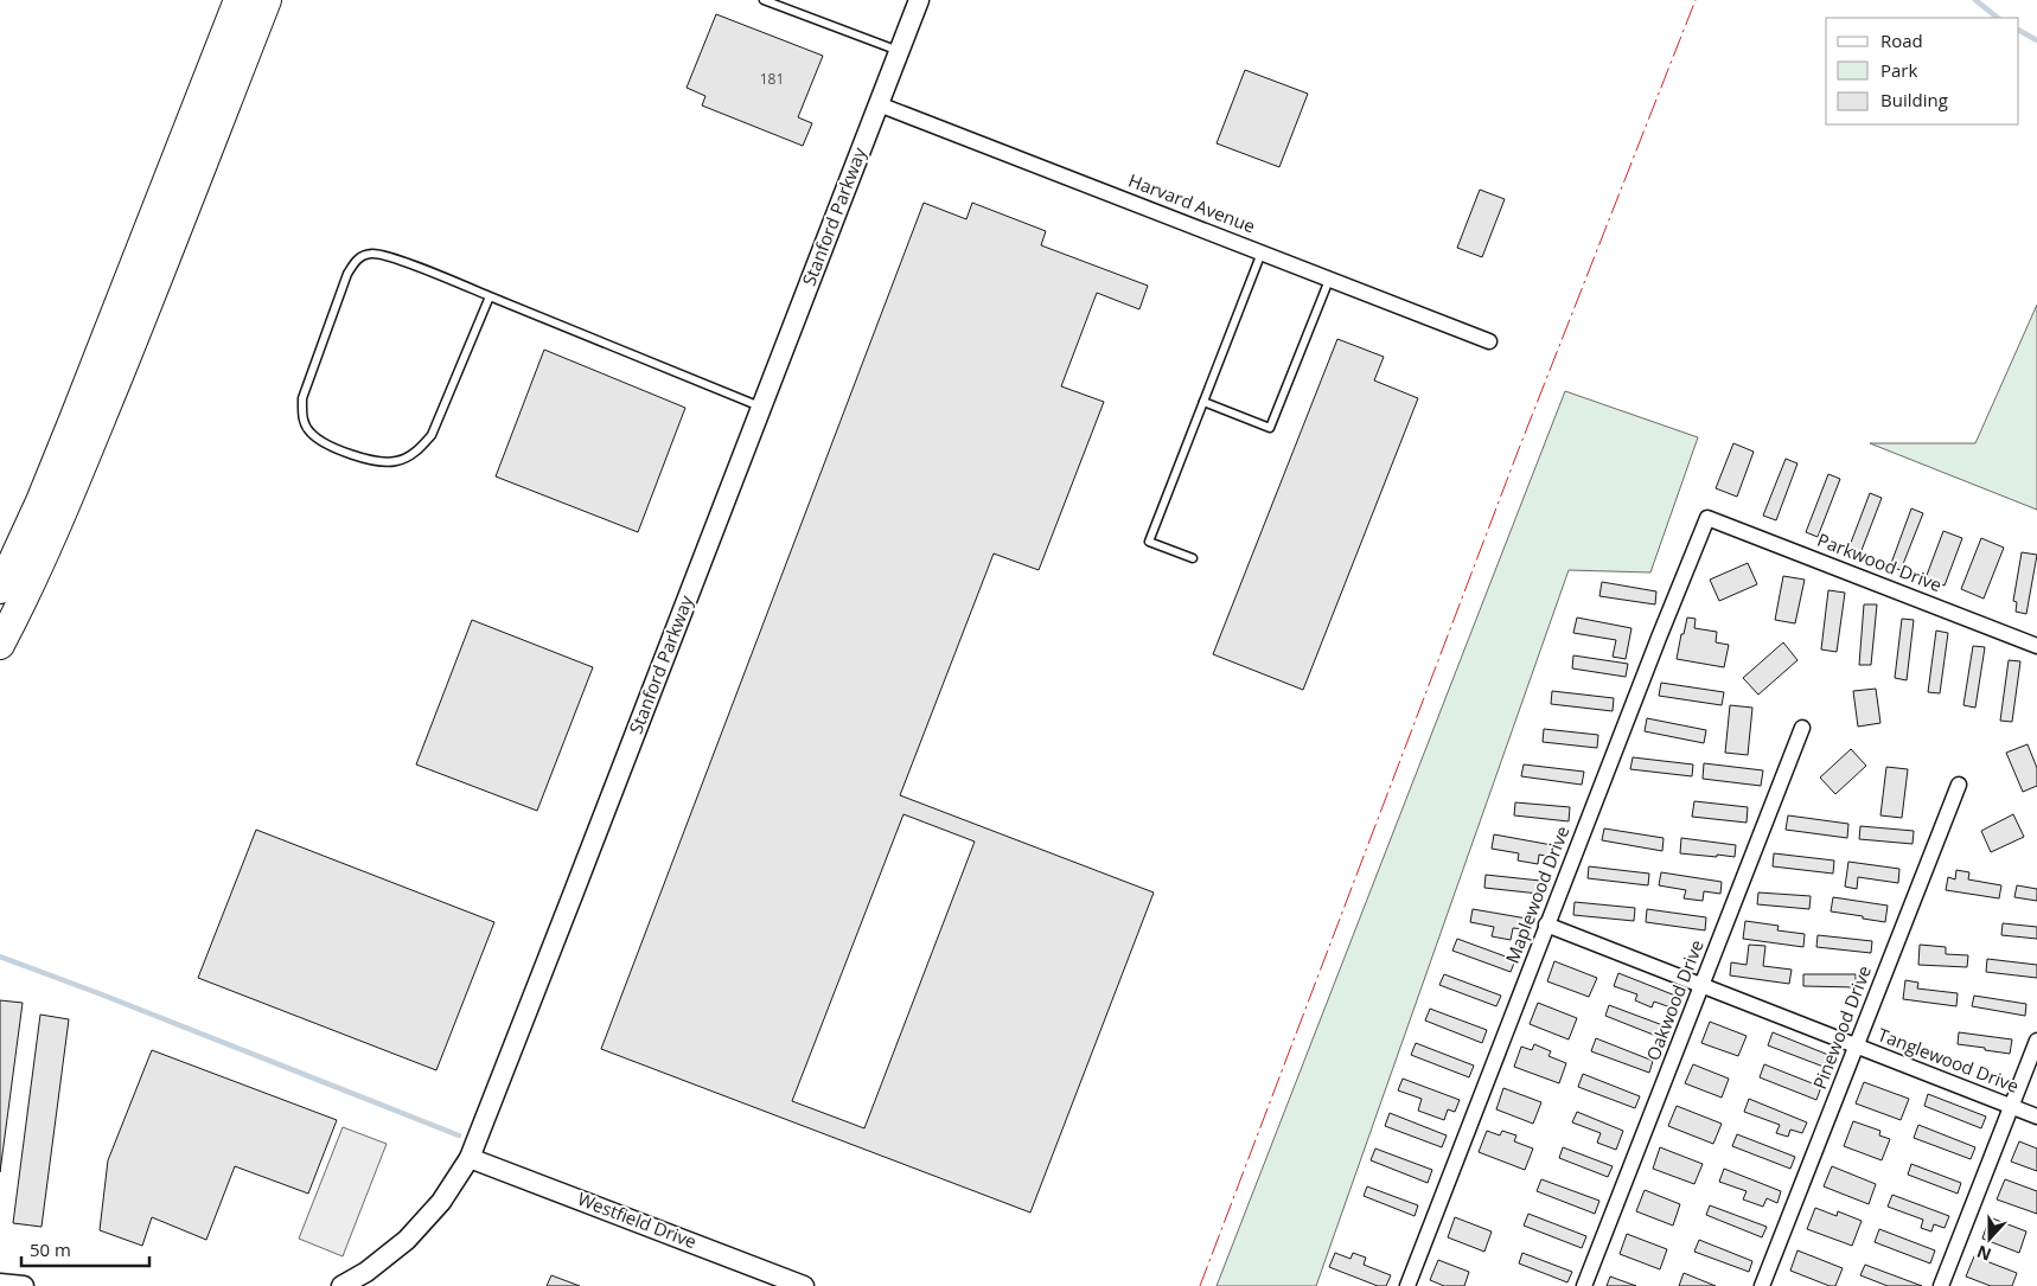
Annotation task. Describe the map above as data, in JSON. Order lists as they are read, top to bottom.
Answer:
{
  "streets": {
    "street": [
      "Harvard Avenue",
      "Stanford Parkway",
      "Parkwood Drive",
      "Maplewood Drive",
      "Oakwood Drive",
      "Pinewood Drive",
      "Tanglewood Drive",
      "Westfield Drive"
    ]
  },
  "crossings": [
    ["Harvard Avenue", "Stanford Parkway"],
    ["Stanford Parkway", "Westfield Drive"],
    ["Parkwood Drive", "Maplewood Drive"],
    ["Maplewood Drive", "Tanglewood Drive"],
    ["Oakwood Drive", "Tanglewood Drive"],
    ["Pinewood Drive", "Tanglewood Drive"]
  ],
  "house_numbers": ["181"],
  "legend": ["Road", "Park", "Building"],
  "scale_bar": "50 m",
  "north": "bottom"
}
